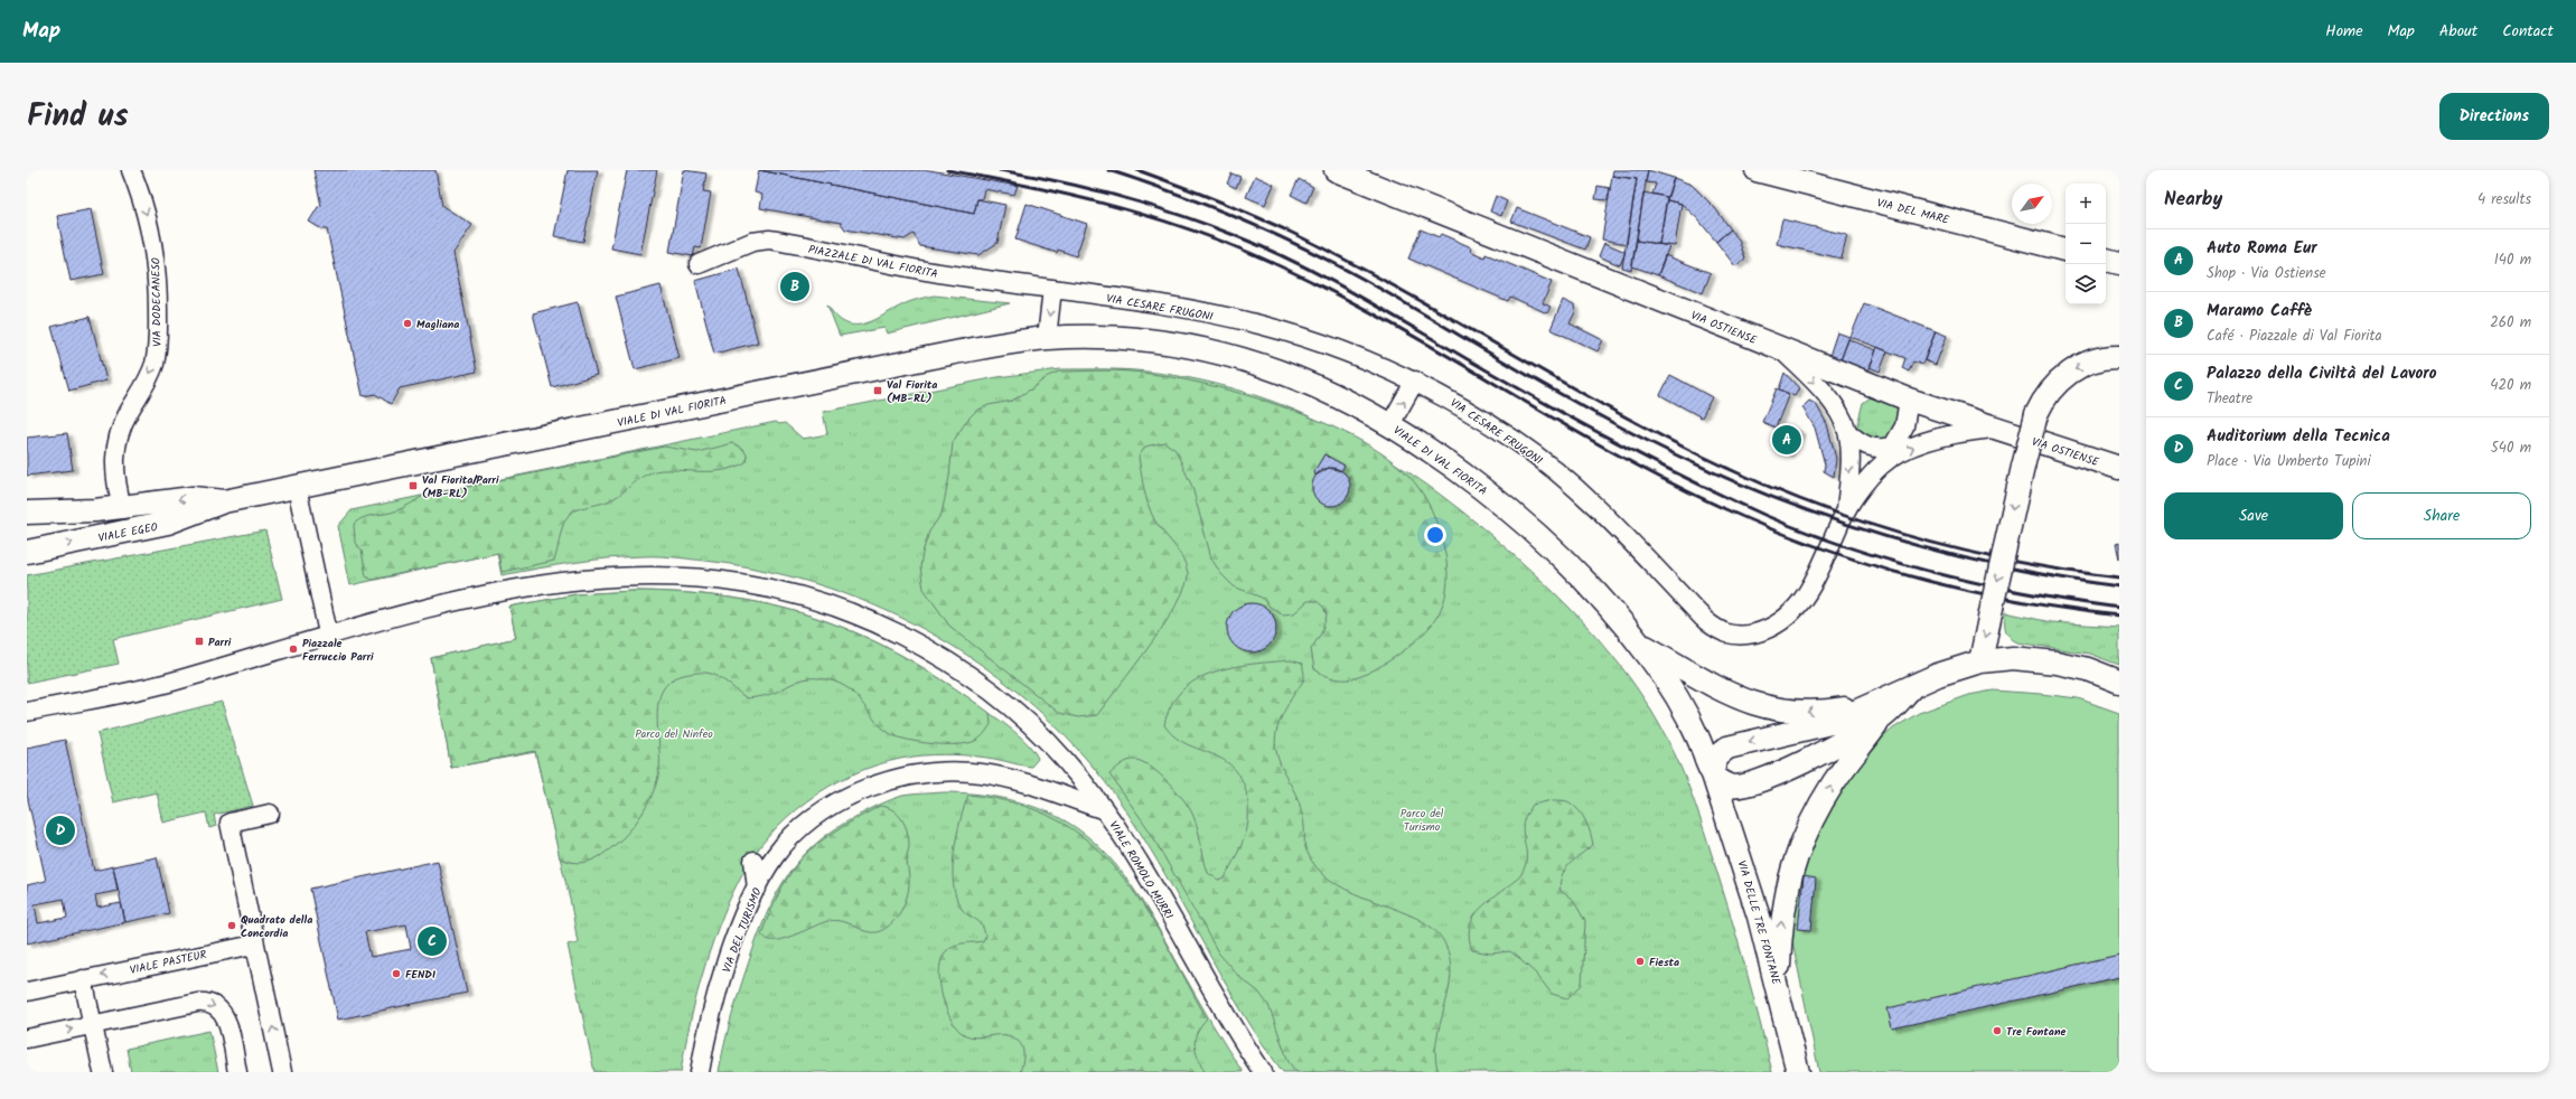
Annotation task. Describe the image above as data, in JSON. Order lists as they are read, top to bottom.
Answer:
{
  "streets": {
    "main road": [
      "VIA DEL MARE",
      "VIA OSTIENSE",
      "VIALE DI VAL FIORITA",
      "VIALE EGEO",
      "VIA DELLE TRE FONTANE"
    ],
    "street": [
      "PIAZZALE DI VAL FIORITA",
      "VIA DODECANESO",
      "VIA CESARE FRUGONI",
      "VIALE ROMOLO MURRI",
      "VIA DEL TURISMO",
      "VIALE PASTEUR"
    ]
  },
  "crossings": [
    ["PIAZZALE DI VAL FIORITA", "VIA CESARE FRUGONI"],
    ["VIA DODECANESO", "VIALE EGEO"],
    ["VIALE DI VAL FIORITA", "VIALE EGEO"],
    ["VIALE DI VAL FIORITA", "VIA DELLE TRE FONTANE"],
    ["VIALE ROMOLO MURRI", "VIA DEL TURISMO"]
  ],
  "one_way": ["VIA DODECANESO", "VIALE PASTEUR"],
  "parks": ["Parco del Ninfeo", "Parco del Turismo"],
  "places": {
    "other": [
      "Magliana",
      "Piazzale Ferruccio Parri",
      "Quadrato della Concordia",
      "Fiesta",
      "FENDI",
      "Tre Fontane"
    ],
    "transit": ["Val Fiorita (MB-RL)", "Val Fiorita/Parri (MB-RL)", "Parri"]
  },
  "north": "top right",
  "page": {
    "header": "Map",
    "nav": [
      "Home",
      "Map",
      "About",
      "Contact"
    ],
    "title": "Find us",
    "buttons": [
      "Directions",
      ["Save", "Share"]
    ],
    "heading": ["Nearby", "4 results"],
    "map_buttons": ["+", "−"],
    "list": [
      {
        "mark": "A",
        "name": "Auto Roma Eur",
        "note": "Shop · Via Ostiense",
        "value": "140 m"
      },
      {
        "mark": "B",
        "name": "Maramo Caffè",
        "note": "Café · Piazzale di Val Fiorita",
        "value": "260 m"
      },
      {
        "mark": "C",
        "name": "Palazzo della Civiltà del Lavoro",
        "note": "Theatre",
        "value": "420 m"
      },
      {
        "mark": "D",
        "name": "Auditorium della Tecnica",
        "note": "Place · Via Umberto Tupini",
        "value": "540 m"
      }
    ],
    "pins": [
      "B",
      "A",
      "D",
      "C"
    ]
  }
}
